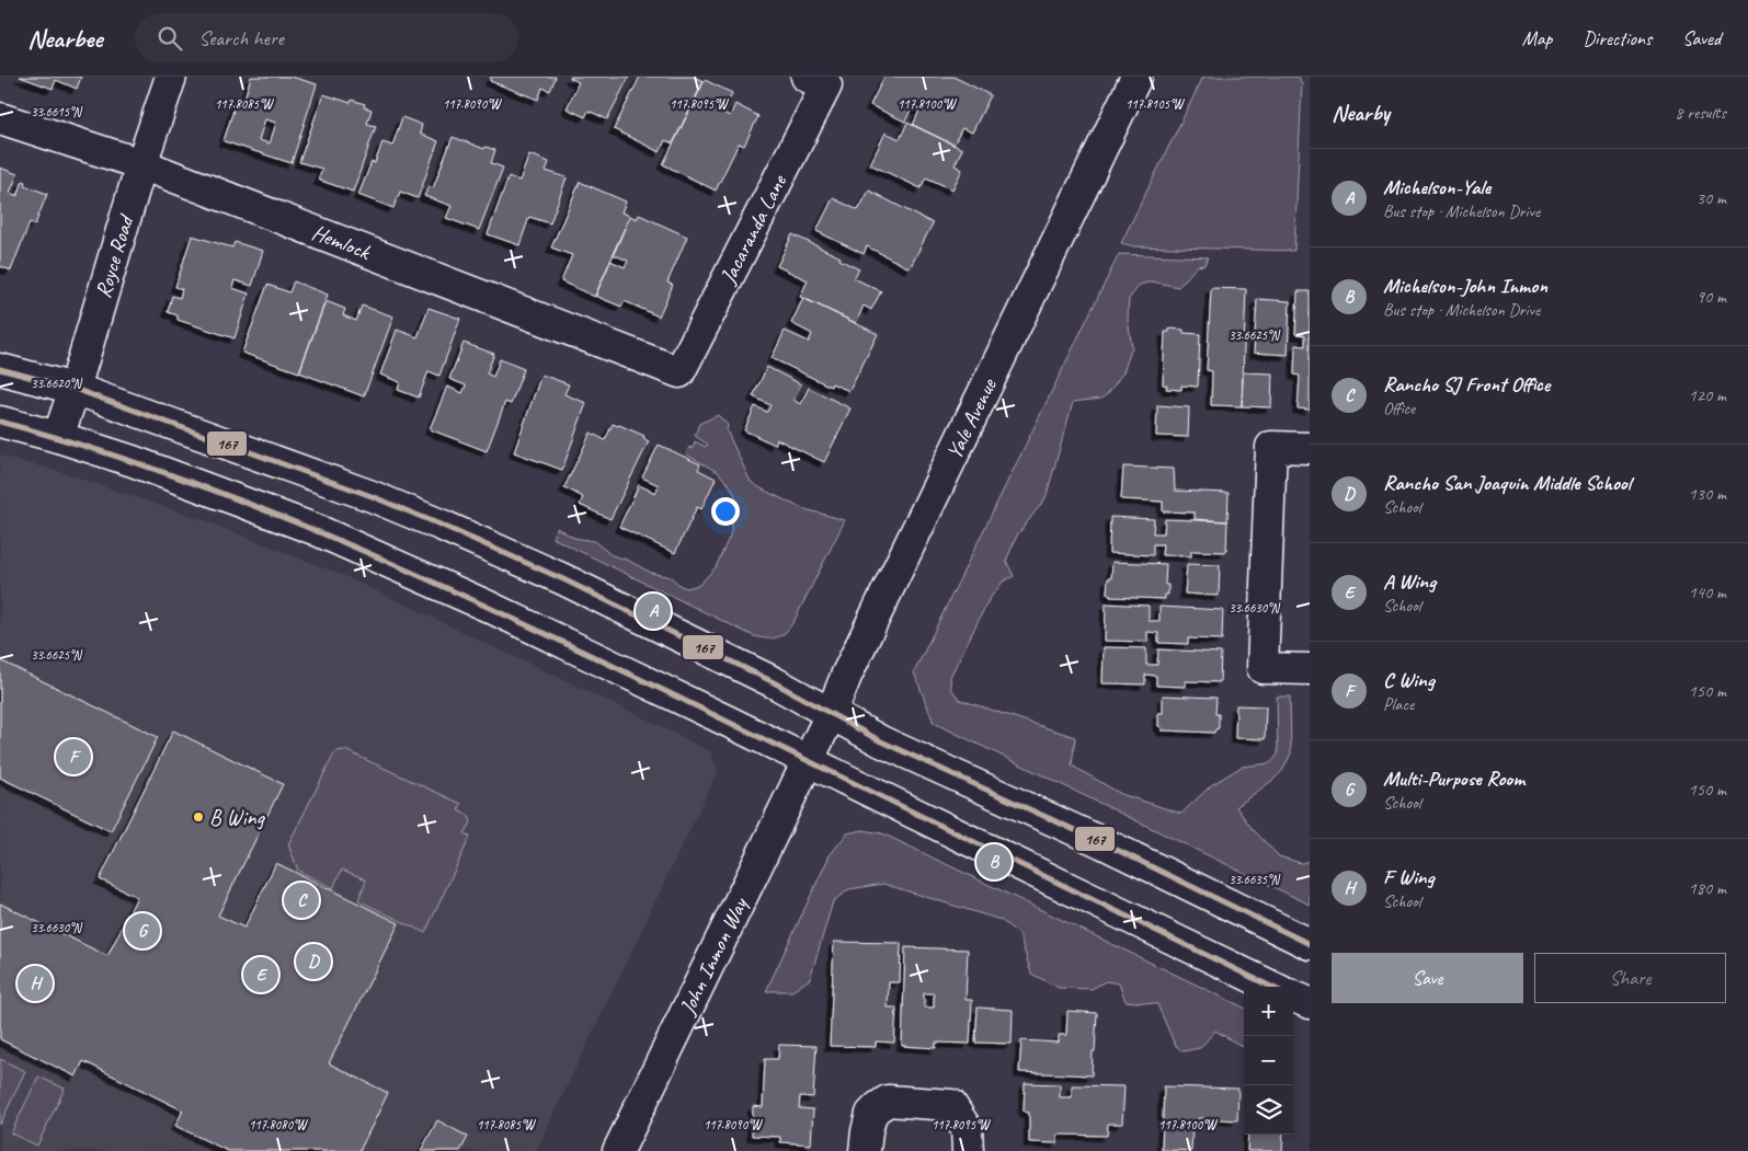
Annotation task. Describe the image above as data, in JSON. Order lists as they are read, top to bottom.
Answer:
{
  "streets": {
    "street": [
      "Jacaranda Lane",
      "Hemlock",
      "Royce Road",
      "Yale Avenue",
      "John Inmon Way"
    ]
  },
  "crossings": [
    ["Jacaranda Lane", "Hemlock"],
    ["Hemlock", "Royce Road"],
    ["Yale Avenue", "John Inmon Way"]
  ],
  "places": ["B Wing"],
  "lines": ["transit line 167"],
  "page": {
    "header": "Nearbee",
    "search": "Search here",
    "nav": ["Map", "Directions", "Saved"],
    "heading": ["Nearby", "8 results"],
    "list": [
      {
        "mark": "A",
        "name": "Michelson-Yale",
        "note": "Bus stop · Michelson Drive",
        "value": "30 m"
      },
      {
        "mark": "B",
        "name": "Michelson-John Inmon",
        "note": "Bus stop · Michelson Drive",
        "value": "90 m"
      },
      {
        "mark": "C",
        "name": "Rancho SJ Front Office",
        "note": "Office",
        "value": "120 m"
      },
      {
        "mark": "D",
        "name": "Rancho San Joaquin Middle School",
        "note": "School",
        "value": "130 m"
      },
      {
        "mark": "E",
        "name": "A Wing",
        "note": "School",
        "value": "140 m"
      },
      {
        "mark": "F",
        "name": "C Wing",
        "note": "Place",
        "value": "150 m"
      },
      {
        "mark": "G",
        "name": "Multi-Purpose Room",
        "note": "School",
        "value": "150 m"
      },
      {
        "mark": "H",
        "name": "F Wing",
        "note": "School",
        "value": "180 m"
      }
    ],
    "pins": [
      "A",
      "F",
      "B",
      "C",
      "G",
      "D",
      "E",
      "H"
    ],
    "buttons": ["Save", "Share"],
    "map_buttons": ["+", "−"]
  },
  "coordinates": [
    "117.8085°W",
    "117.8090°W",
    "117.8095°W",
    "117.8100°W",
    "117.8105°W",
    "33.6615°N",
    "33.6625°N",
    "33.6620°N",
    "33.6630°N",
    "33.6635°N",
    "117.8080°W"
  ]
}
